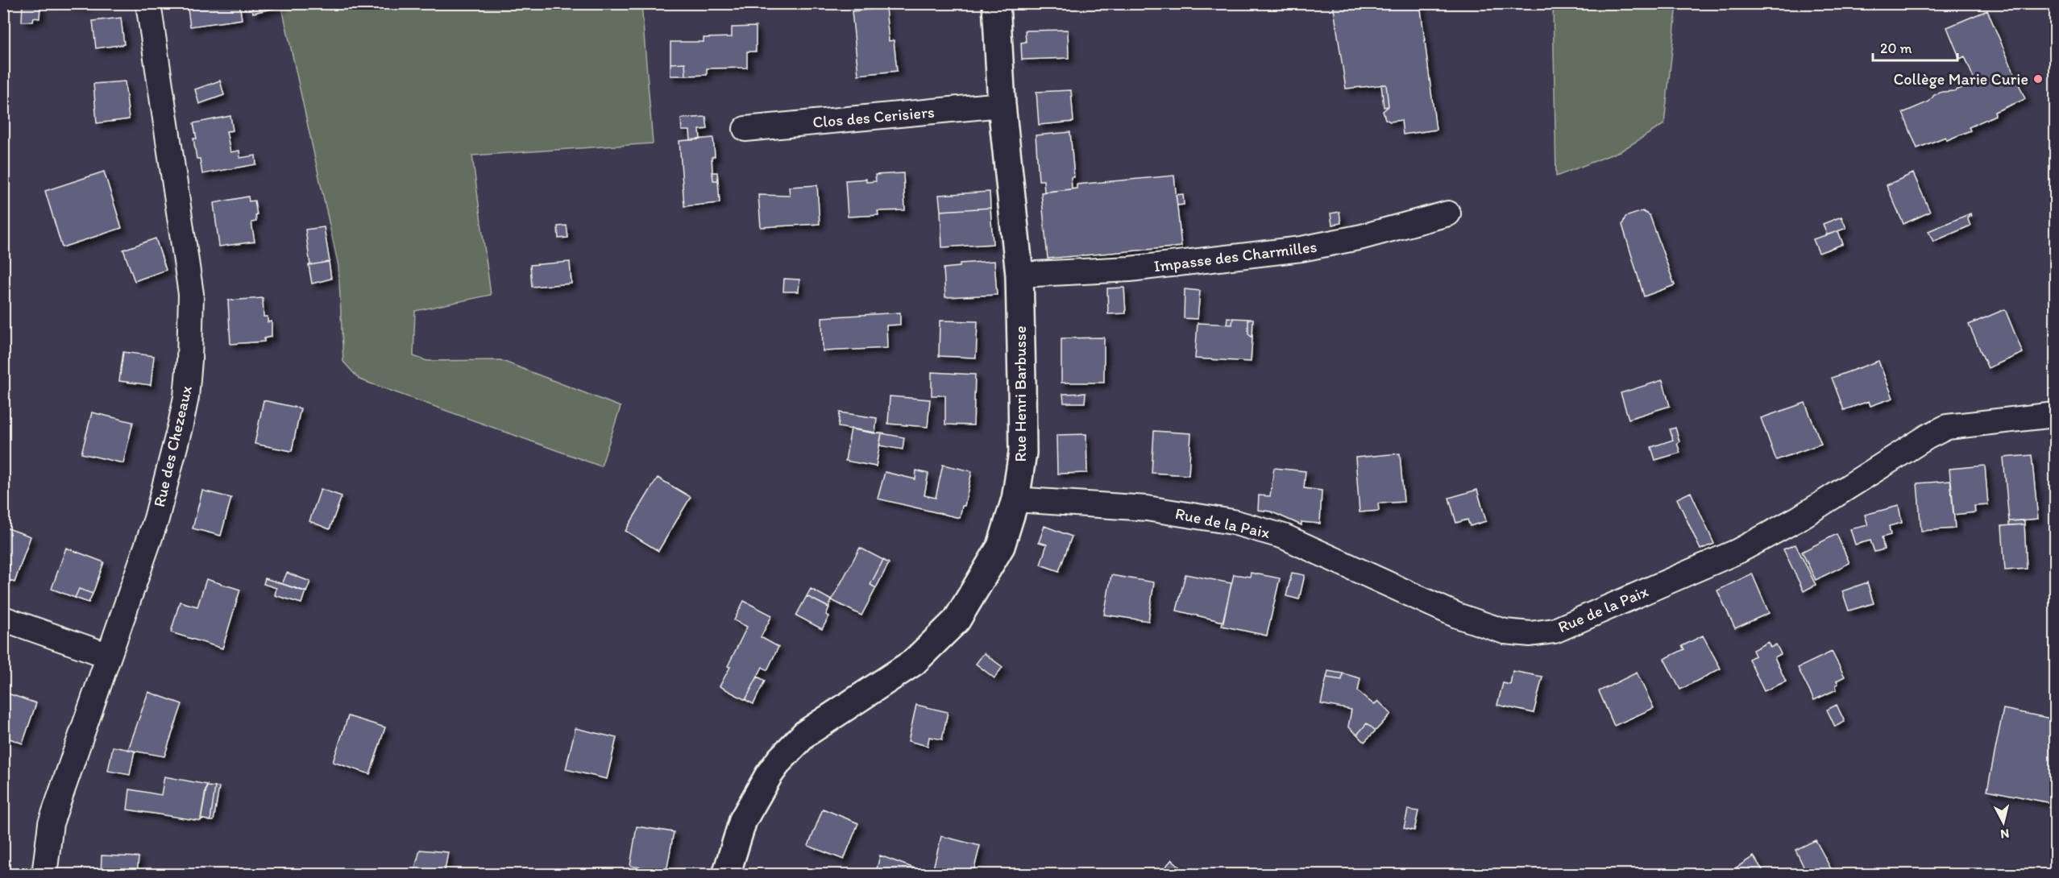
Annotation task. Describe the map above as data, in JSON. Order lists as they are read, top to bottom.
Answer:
{
  "streets": {
    "street": [
      "Clos des Cerisiers",
      "Impasse des Charmilles",
      "Rue Henri Barbusse",
      "Rue des Chezeaux",
      "Rue de la Paix"
    ]
  },
  "crossings": [
    ["Clos des Cerisiers", "Rue Henri Barbusse"],
    ["Impasse des Charmilles", "Rue Henri Barbusse"],
    ["Rue Henri Barbusse", "Rue de la Paix"]
  ],
  "places": ["Collège Marie Curie"],
  "scale_bar": "20 m",
  "north": "bottom"
}
